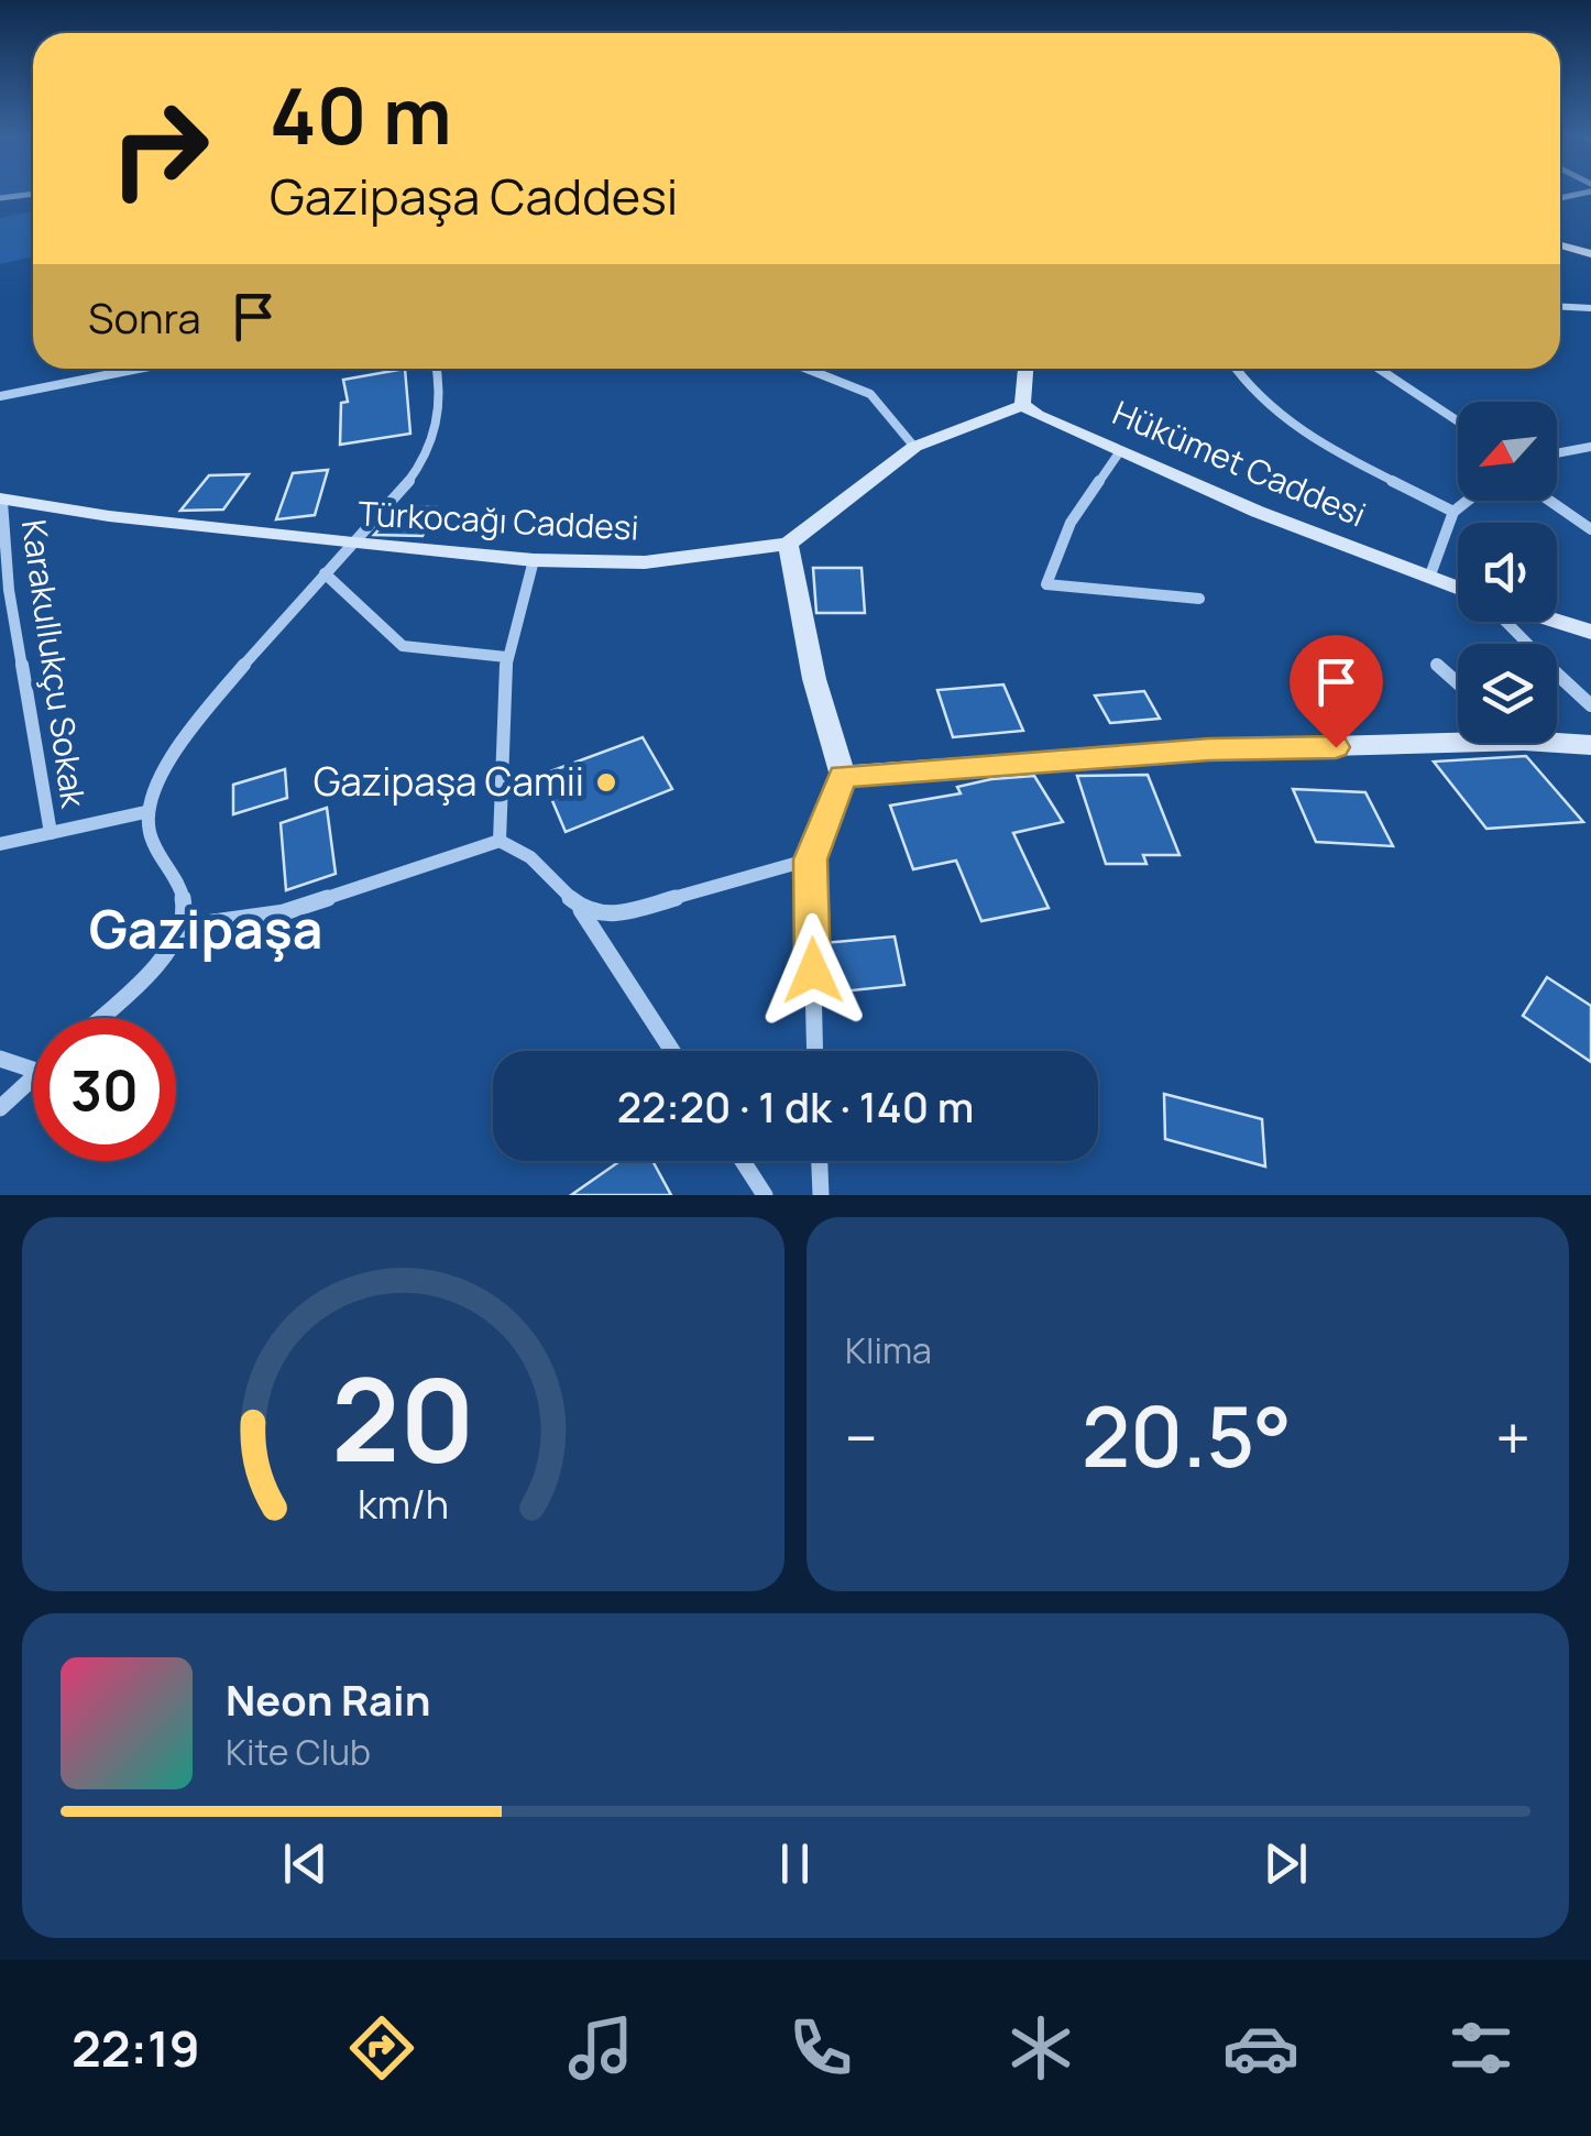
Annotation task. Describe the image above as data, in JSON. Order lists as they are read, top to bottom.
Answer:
{
  "streets": {
    "street": ["Hükümet Caddesi", "Türkocağı Caddesi", "Karakullukçu Sokak"]
  },
  "crossings": [
    ["Hükümet Caddesi", "Türkocağı Caddesi"],
    ["Türkocağı Caddesi", "Karakullukçu Sokak"]
  ],
  "districts": ["Gazipaşa"],
  "places": ["Gazipaşa Camii"],
  "north": "bottom left",
  "page": {
    "turn": ["40 m", "Gazipaşa Caddesi"],
    "then": "Sonra",
    "limit": "30",
    "trip": "22:20 · 1 dk · 140 m",
    "tile": "Klima",
    "heat": ["−", "20.5°", "+"],
    "song": ["Neon Rain", "Kite Club"],
    "tabs": "22:19",
    "gauge": ["20", "km/h"]
  }
}
